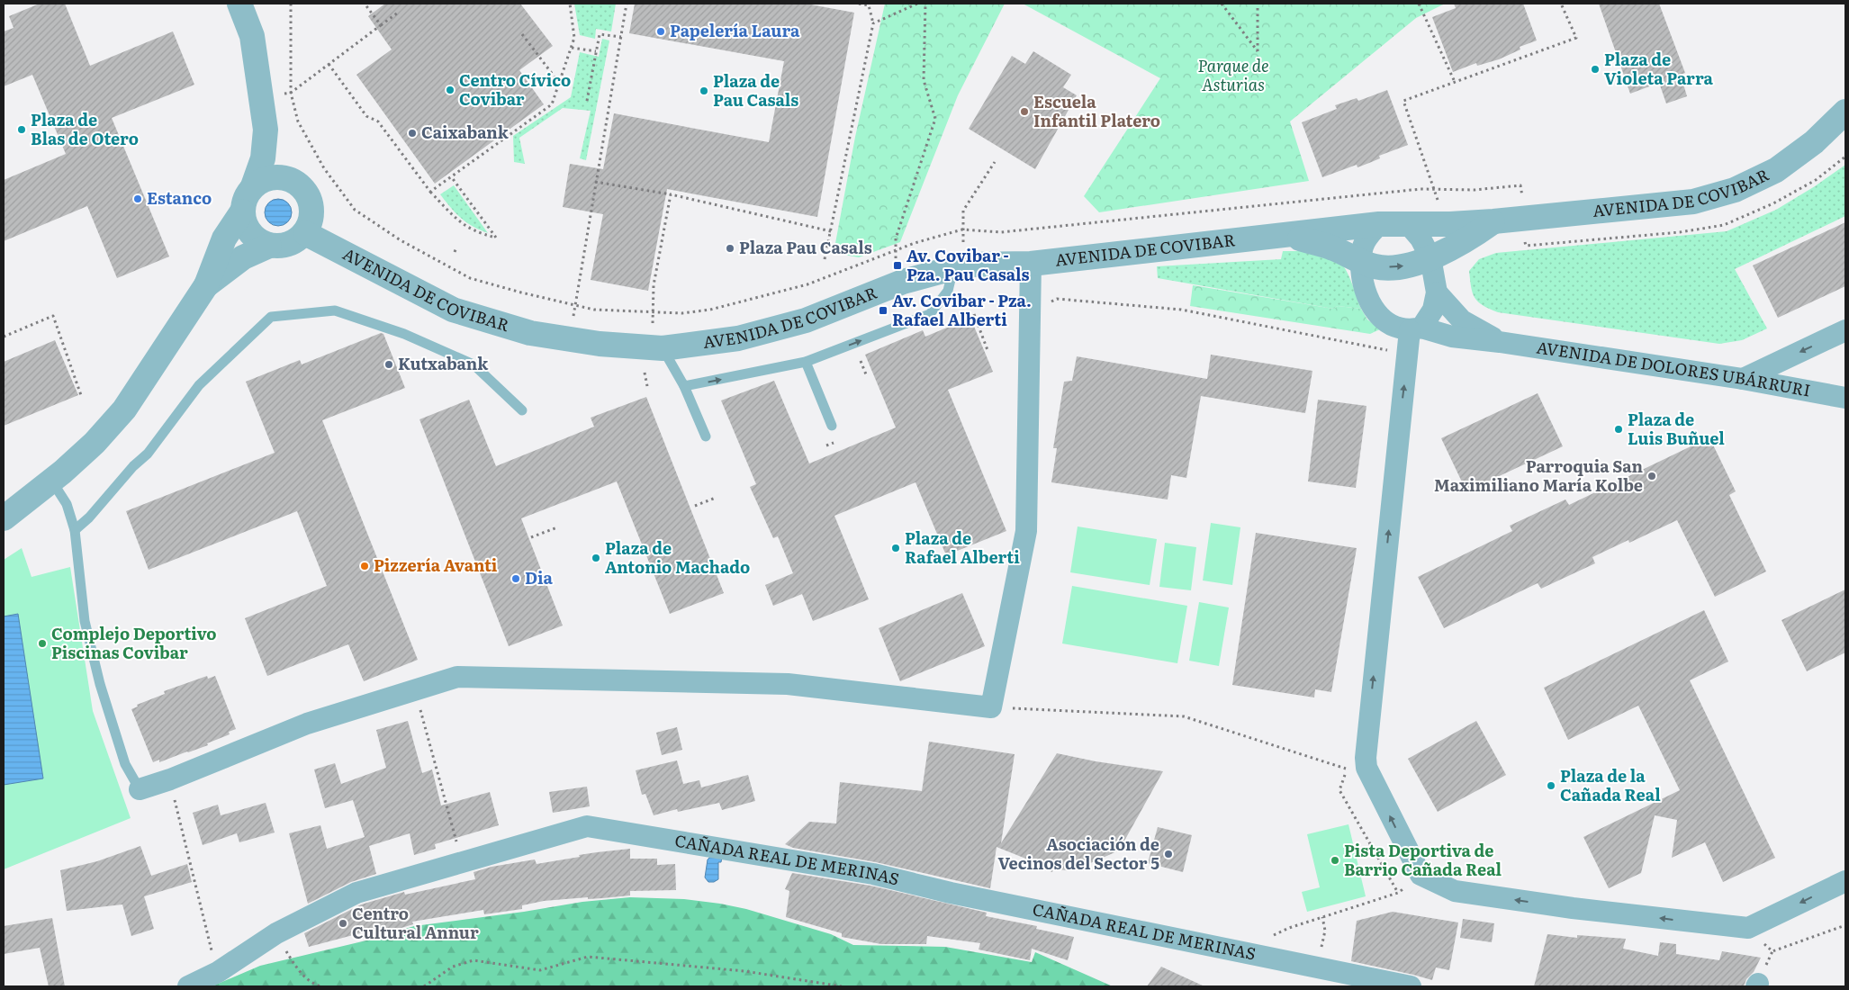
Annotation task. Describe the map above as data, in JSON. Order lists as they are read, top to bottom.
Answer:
{
  "streets": {
    "street": ["AVENIDA DE COVIBAR", "AVENIDA DE DOLORES UBÁRRURI", "CAÑADA REAL DE MERINAS"]
  },
  "crossings": [
    ["AVENIDA DE COVIBAR", "AVENIDA DE DOLORES UBÁRRURI"]
  ],
  "parks": ["Parque de Asturias"],
  "places": {
    "other": [
      "Papelería Laura",
      "Plaza de Violeta Parra",
      "Centro Cívico Covibar",
      "Plaza de Pau Casals",
      "Escuela Infantil Platero",
      "Plaza de Blas de Otero",
      "Caixabank",
      "Estanco",
      "Plaza Pau Casals",
      "Kutxabank",
      "Plaza de Luis Buñuel",
      "Parroquia San Maximiliano María Kolbe",
      "Plaza de Rafael Alberti",
      "Plaza de Antonio Machado",
      "Pizzería Avanti",
      "Dia",
      "Complejo Deportivo Piscinas Covibar",
      "Plaza de la Cañada Real",
      "Asociación de Vecinos del Sector 5",
      "Pista Deportiva de Barrio Cañada Real",
      "Centro Cultural Annur"
    ],
    "transit": ["Av. Covibar - Pza. Pau Casals", "Av. Covibar - Pza. Rafael Alberti"]
  }
}
